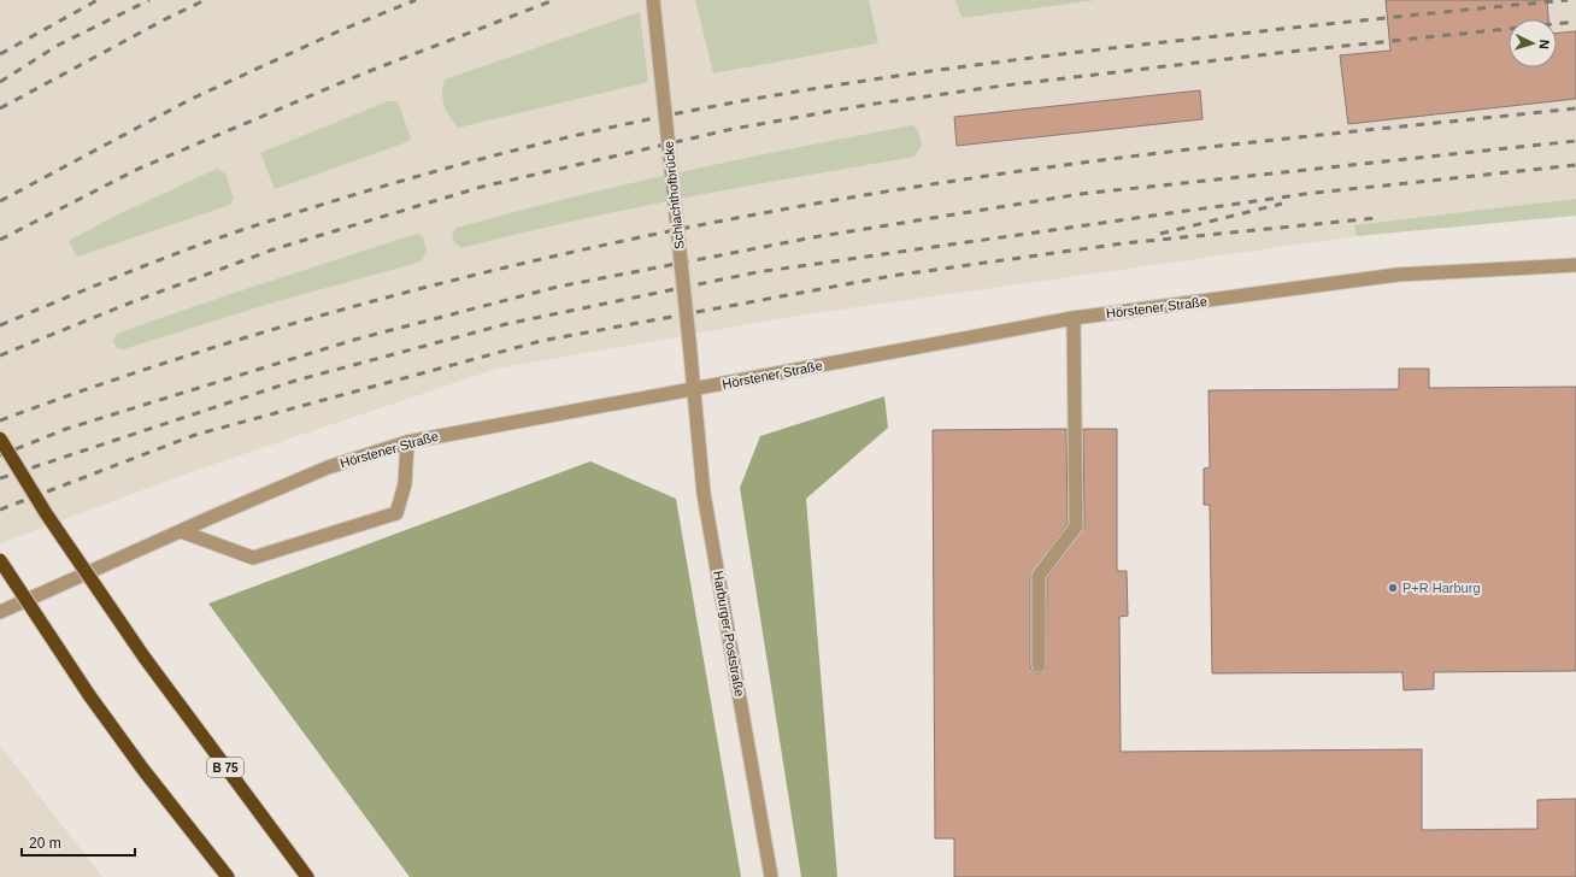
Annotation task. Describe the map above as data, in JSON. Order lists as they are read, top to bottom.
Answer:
{
  "streets": {
    "highway": ["B 75"],
    "street": ["Schlachthofbrücke", "Hörstener Straße", "Harburger Poststraße"]
  },
  "crossings": [
    ["Schlachthofbrücke", "Hörstener Straße"],
    ["Schlachthofbrücke", "Harburger Poststraße"],
    ["Hörstener Straße", "Harburger Poststraße"]
  ],
  "places": ["P+R Harburg"],
  "scale_bar": "20 m",
  "north": "right"
}
